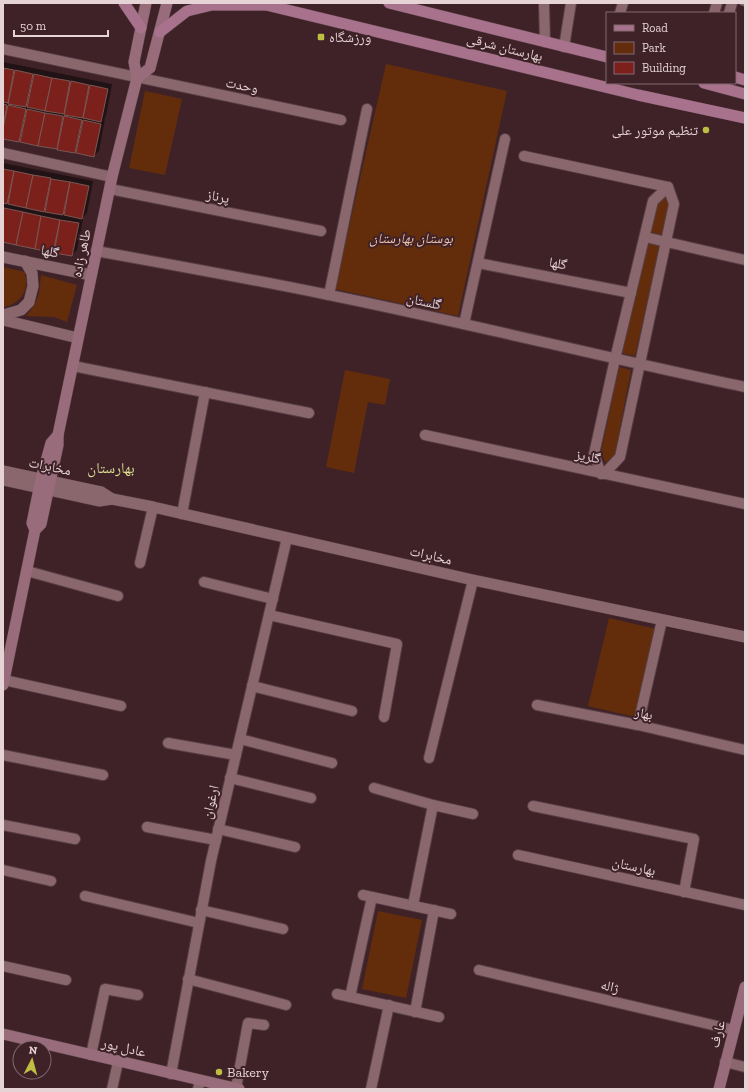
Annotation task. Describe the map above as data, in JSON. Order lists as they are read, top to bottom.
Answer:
{
  "streets": {
    "main road": [
      "بهارستان شرقی",
      "طاهر زاده",
      "عارف",
      "عادل پور"
    ],
    "street": [
      "وحدت",
      "پرناز",
      "گلها",
      "گلستان",
      "گلریز",
      "مخابرات",
      "بهار",
      "ارغوان",
      "بهارستان",
      "ژاله"
    ]
  },
  "crossings": [
    ["وحدت", "طاهر زاده"],
    ["پرناز", "طاهر زاده"],
    ["گلها", "طاهر زاده"],
    ["طاهر زاده", "گلستان"],
    ["طاهر زاده", "مخابرات"],
    ["مخابرات", "ارغوان"],
    ["ارغوان", "عادل پور"],
    ["ژاله", "عارف"]
  ],
  "districts": ["بهارستان"],
  "parks": ["بوستان بهارستان"],
  "places": {
    "transit": ["ورزشگاه"],
    "other": ["تنظیم موتور علی", "Bakery"]
  },
  "legend": ["Road", "Park", "Building"],
  "scale_bar": "50 m",
  "north": "top"
}
